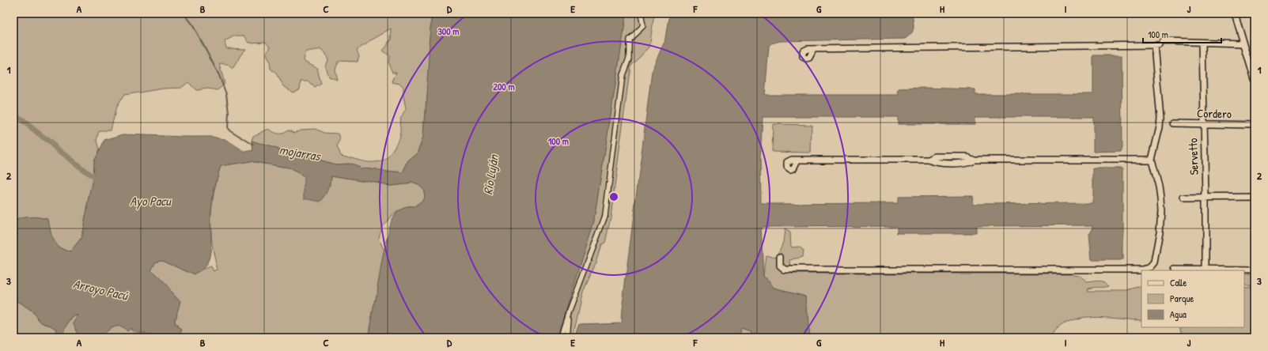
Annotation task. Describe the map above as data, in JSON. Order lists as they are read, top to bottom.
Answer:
{
  "streets": {
    "street": ["Cordero", "Servetto"]
  },
  "crossings": [
    ["Cordero", "Servetto"]
  ],
  "water": [
    "mojarras",
    "Río Luján",
    "Ayo Pacu",
    "Arroyo Pacú"
  ],
  "legend": ["Calle", "Parque", "Agua"],
  "scale_bar": "100 m",
  "grid": {
    "columns": [
      "A",
      "B",
      "C",
      "D",
      "E",
      "F",
      "G",
      "H",
      "I",
      "J"
    ],
    "rows": ["1", "2", "3"]
  },
  "rings": ["300 m", "200 m", "100 m"]
}
